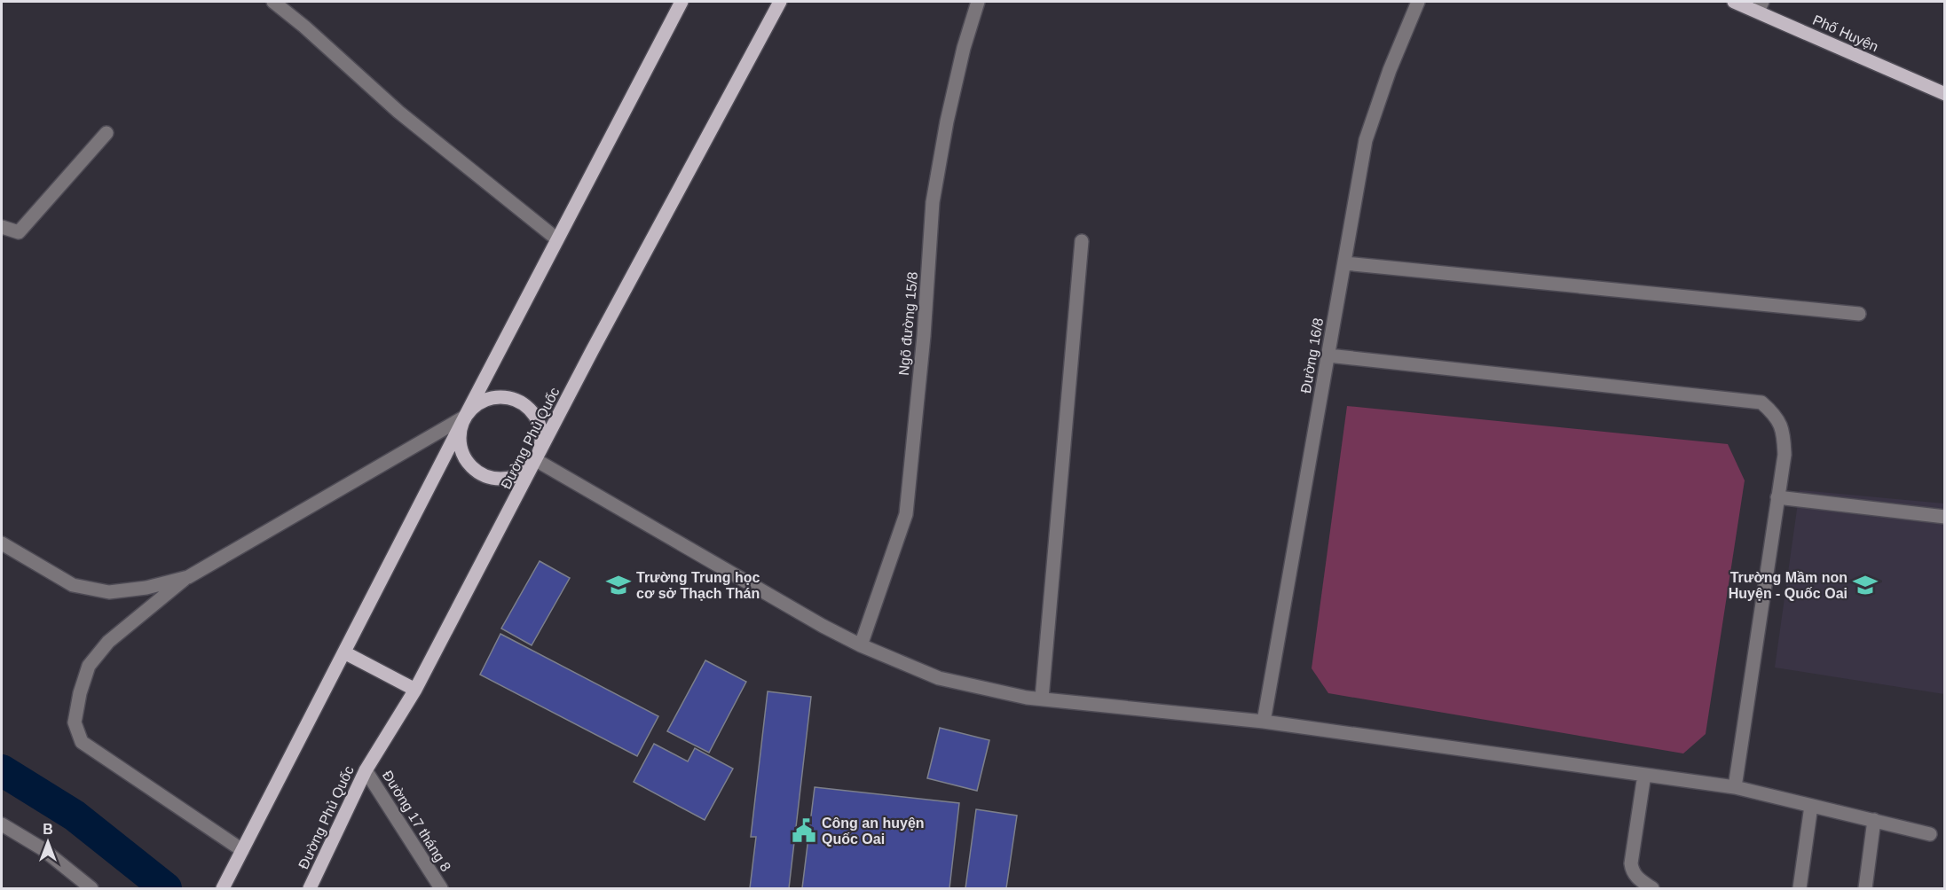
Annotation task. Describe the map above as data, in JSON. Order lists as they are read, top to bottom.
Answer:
{
  "streets": {
    "main road": ["Phố Huyện", "Đường Phủ Quốc"],
    "street": ["Ngõ đường 15/8", "Đường 16/8", "Đường 17 tháng 8"]
  },
  "crossings": [
    ["Đường Phủ Quốc", "Đường 17 tháng 8"]
  ],
  "places": {
    "school or university": ["Trường Trung học cơ sở Thạch Thán", "Trường Mầm non Huyện - Quốc Oai"],
    "public building": ["Công an huyện Quốc Oai"]
  },
  "north": "top"
}
